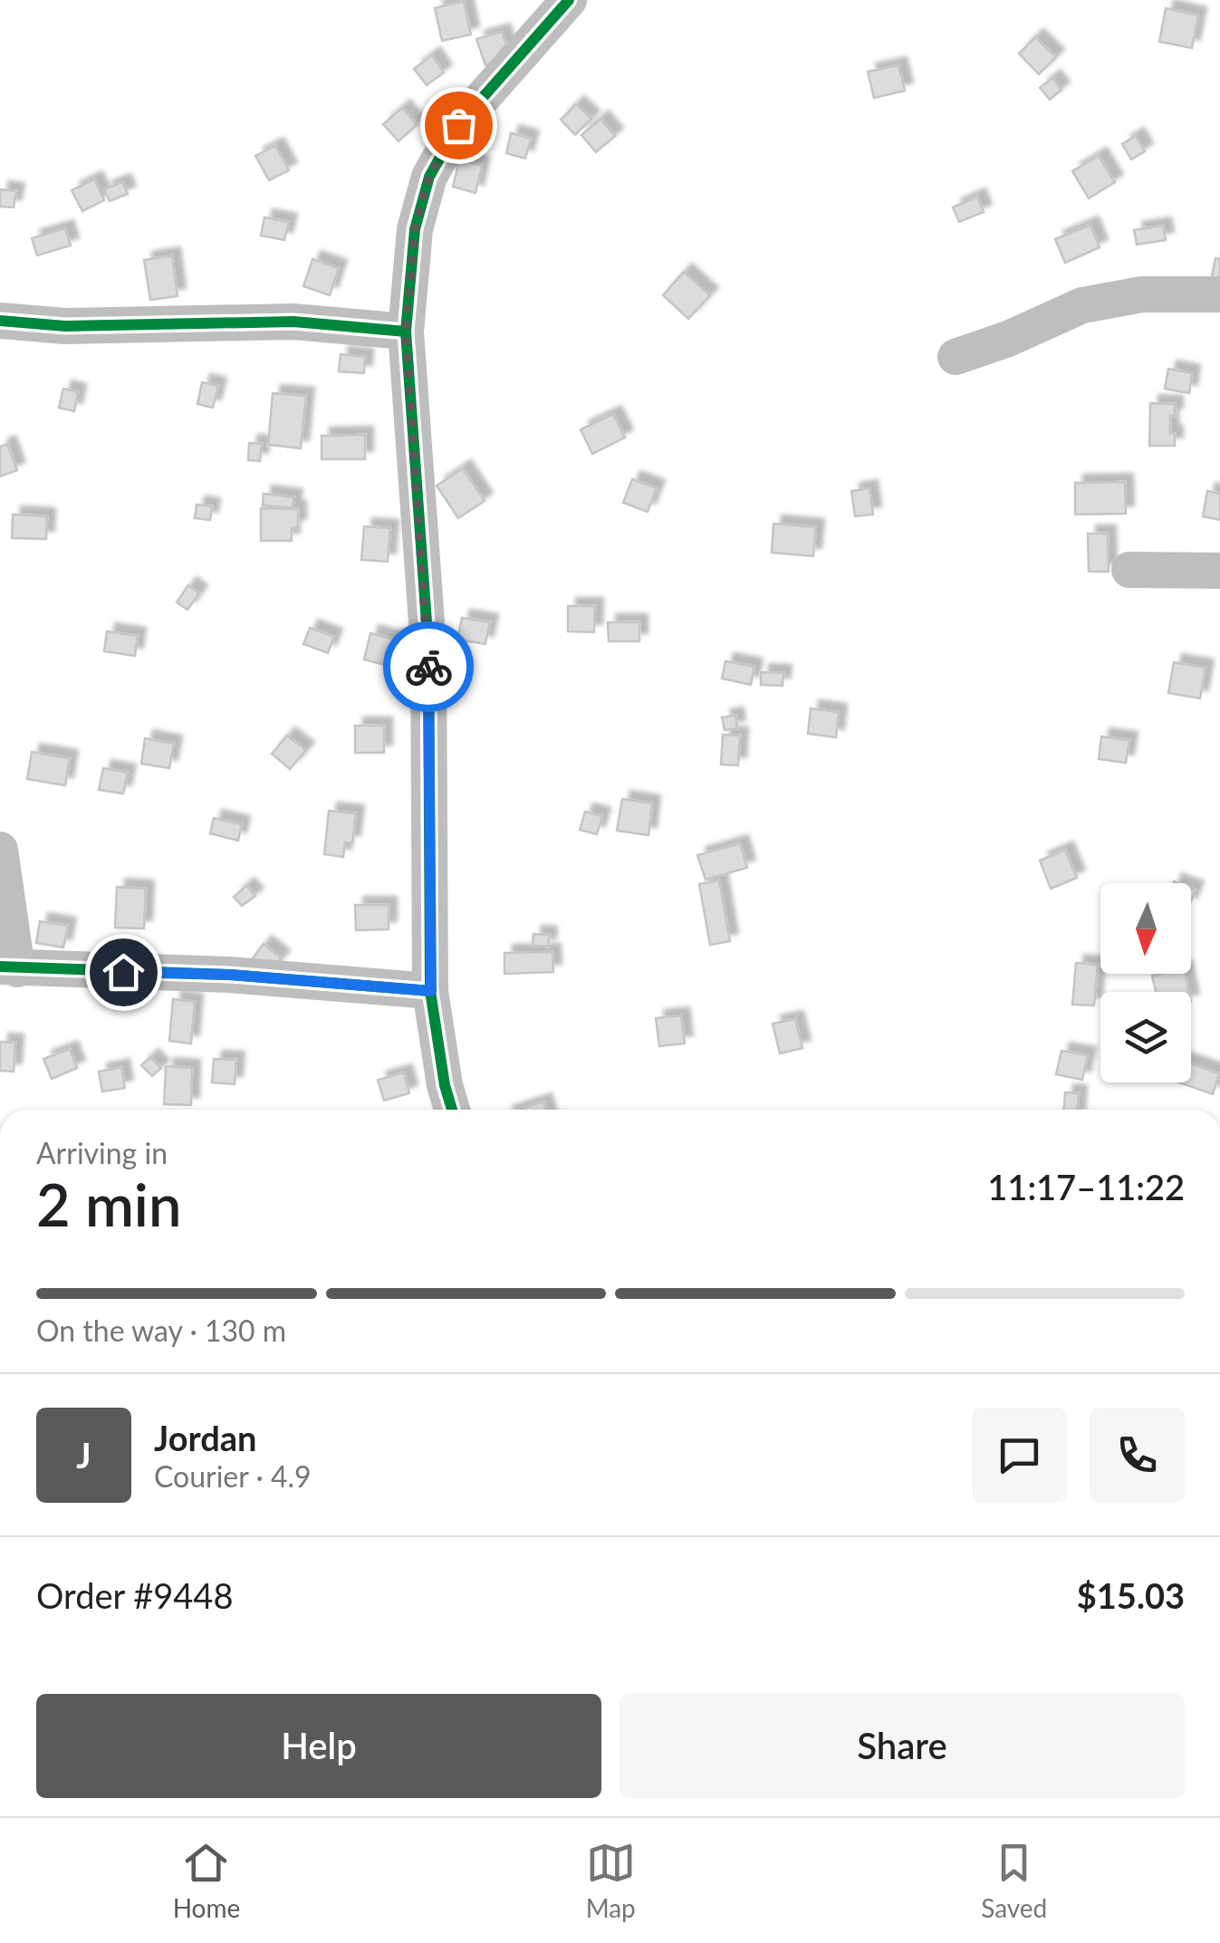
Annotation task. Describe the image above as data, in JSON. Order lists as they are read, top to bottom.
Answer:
{
  "north": "bottom",
  "page": {
    "heading": ["2 min", "Arriving in", "11:17–11:22"],
    "panel": [
      "Jordan",
      "Courier · 4.9",
      "Order #9448",
      "$15.03"
    ],
    "bar": "On the way · 130 m",
    "round": "J",
    "buttons": ["Help", "Share"],
    "tabs": ["Home", "Map", "Saved"]
  }
}
